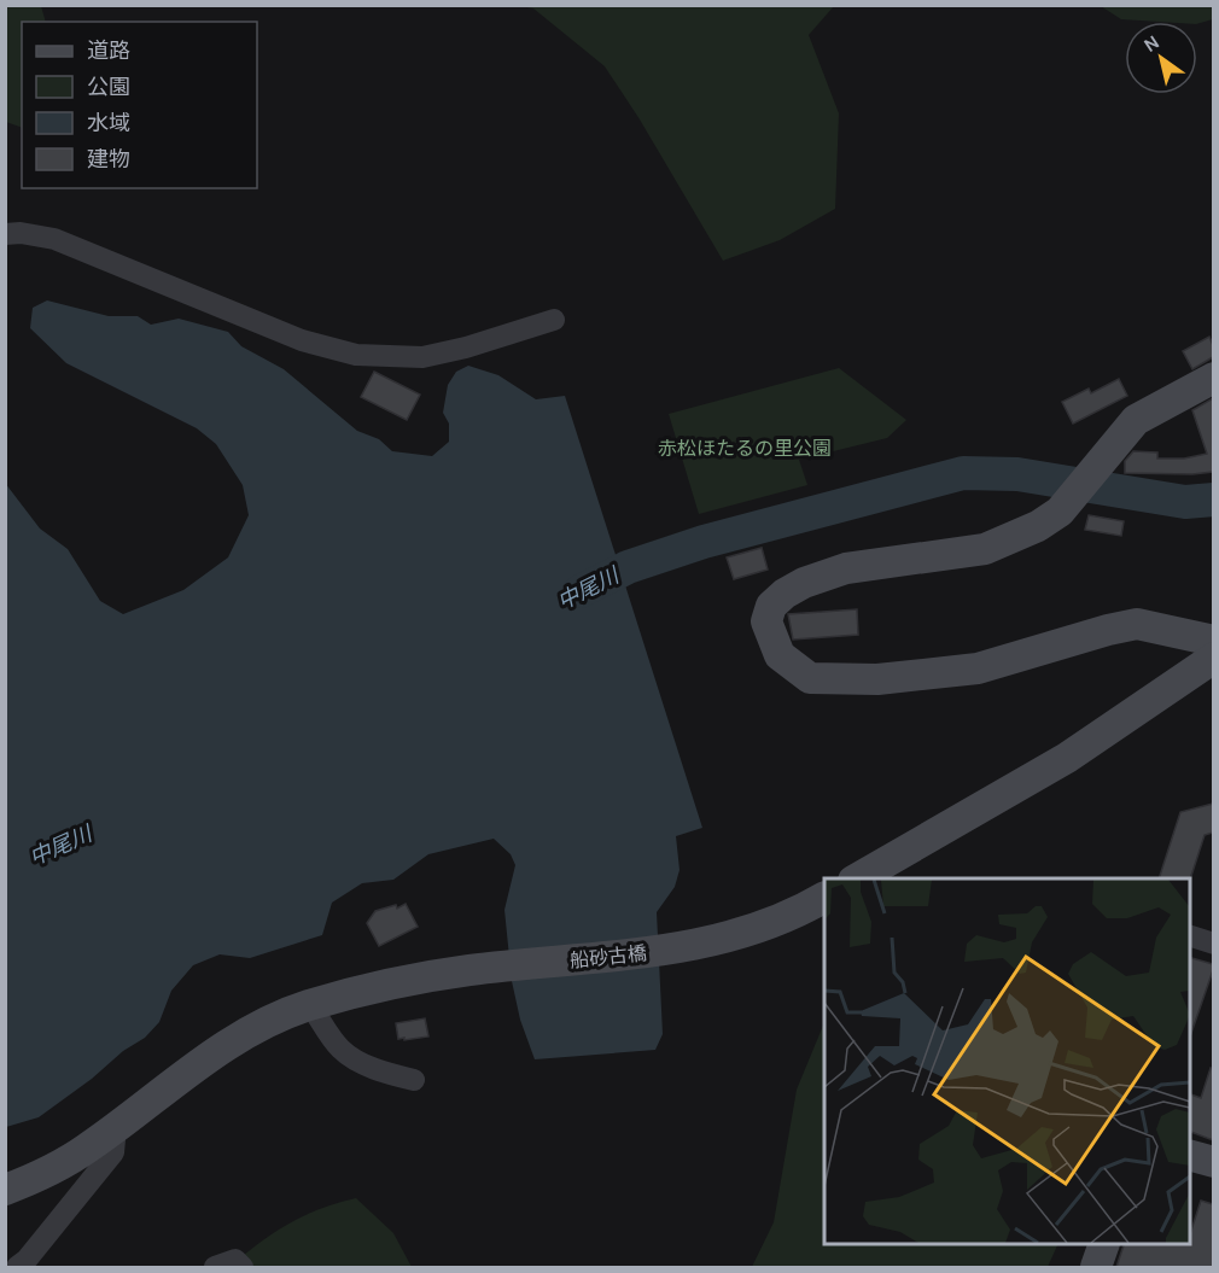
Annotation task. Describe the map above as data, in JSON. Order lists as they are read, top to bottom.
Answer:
{
  "streets": {
    "street": ["船砂古橋"]
  },
  "water": ["中尾川"],
  "parks": ["赤松ほたるの里公園"],
  "legend": [
    "道路",
    "公園",
    "水域",
    "建物"
  ],
  "north": "top left"
}
